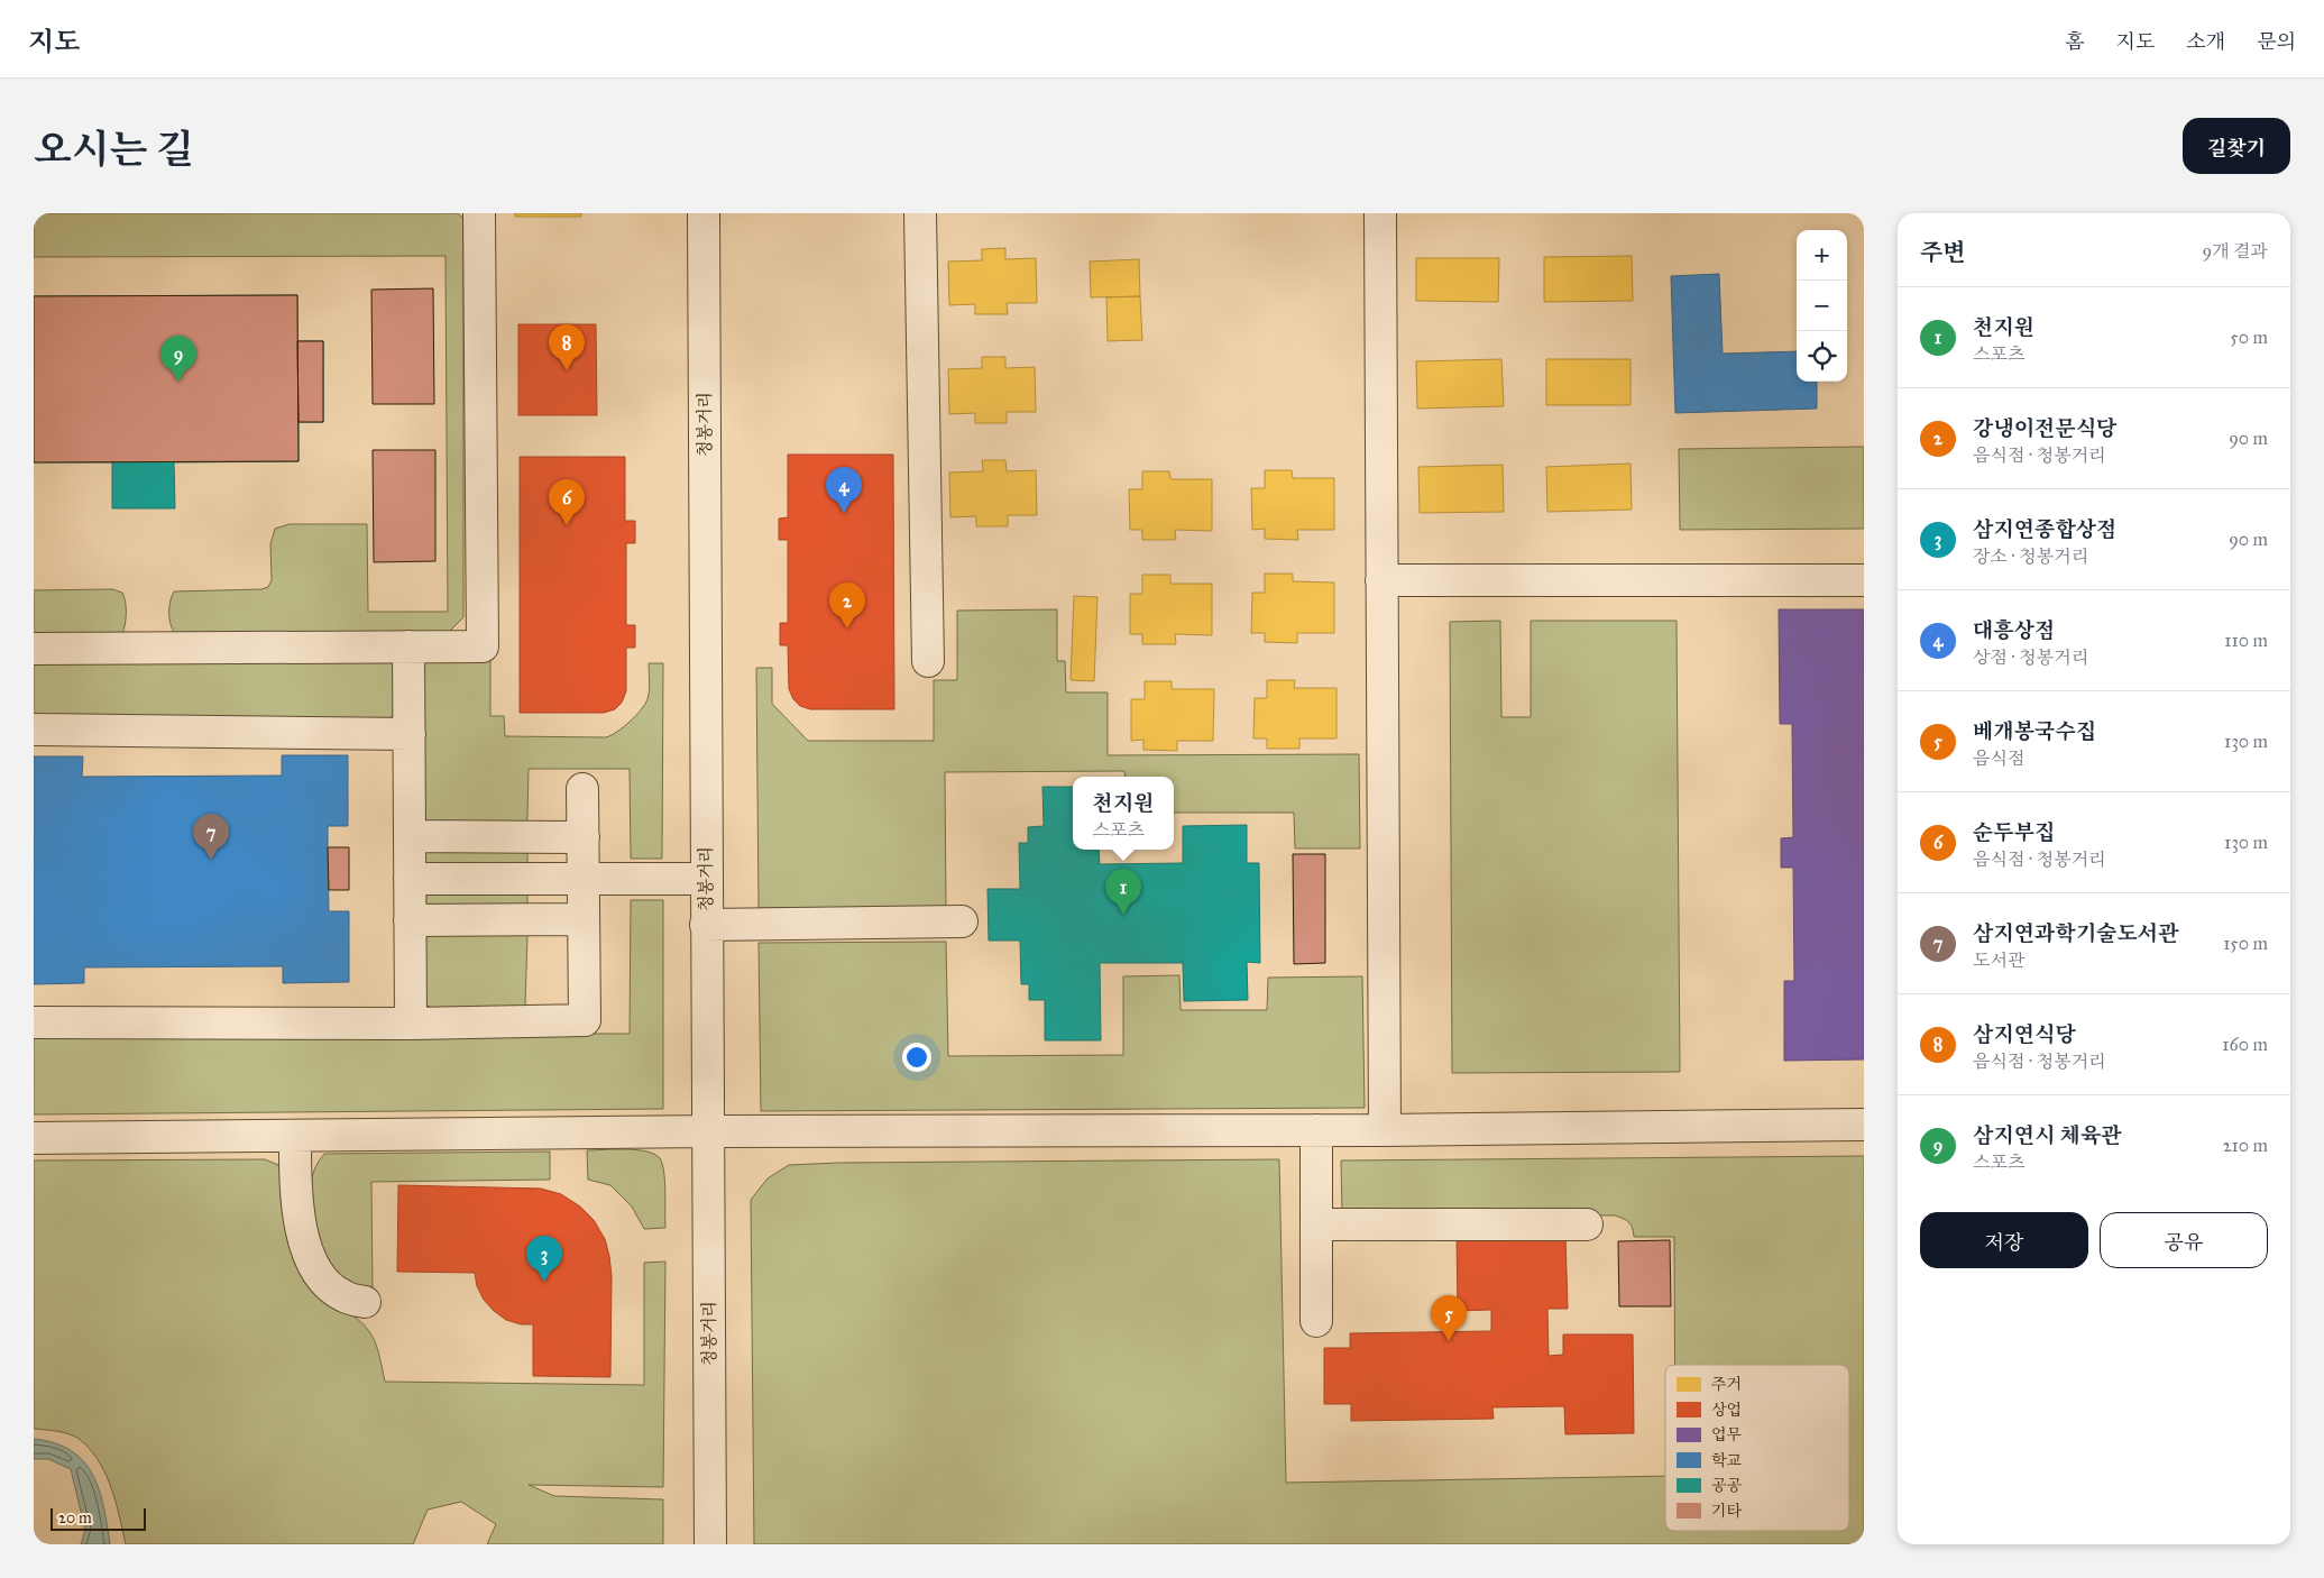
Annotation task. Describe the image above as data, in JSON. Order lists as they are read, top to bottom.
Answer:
{
  "streets": {
    "street": ["청봉거리"]
  },
  "legend": [
    "주거",
    "상업",
    "업무",
    "학교",
    "공공",
    "기타"
  ],
  "scale_bar": "20 m",
  "page": {
    "header": "지도",
    "nav": [
      "홈",
      "지도",
      "소개",
      "문의"
    ],
    "title": "오시는 길",
    "buttons": [
      "길찾기",
      ["저장", "공유"]
    ],
    "heading": ["주변", "9개 결과"],
    "map_buttons": ["+", "−"],
    "list": [
      {
        "mark": "1",
        "name": "천지원",
        "note": "스포츠",
        "value": "50 m"
      },
      {
        "mark": "2",
        "name": "강냉이전문식당",
        "note": "음식점 · 청봉거리",
        "value": "90 m"
      },
      {
        "mark": "3",
        "name": "삼지연종합상점",
        "note": "장소 · 청봉거리",
        "value": "90 m"
      },
      {
        "mark": "4",
        "name": "대흥상점",
        "note": "상점 · 청봉거리",
        "value": "110 m"
      },
      {
        "mark": "5",
        "name": "베개봉국수집",
        "note": "음식점",
        "value": "130 m"
      },
      {
        "mark": "6",
        "name": "순두부집",
        "note": "음식점 · 청봉거리",
        "value": "130 m"
      },
      {
        "mark": "7",
        "name": "삼지연과학기술도서관",
        "note": "도서관",
        "value": "150 m"
      },
      {
        "mark": "8",
        "name": "삼지연식당",
        "note": "음식점 · 청봉거리",
        "value": "160 m"
      },
      {
        "mark": "9",
        "name": "삼지연시 체육관",
        "note": "스포츠",
        "value": "210 m"
      }
    ],
    "pins": [
      "8",
      "9",
      "4",
      "6",
      "2",
      "7",
      "1",
      "3",
      "5"
    ],
    "popup": ["천지원", "스포츠"],
    "scale": "20 m"
  }
}
